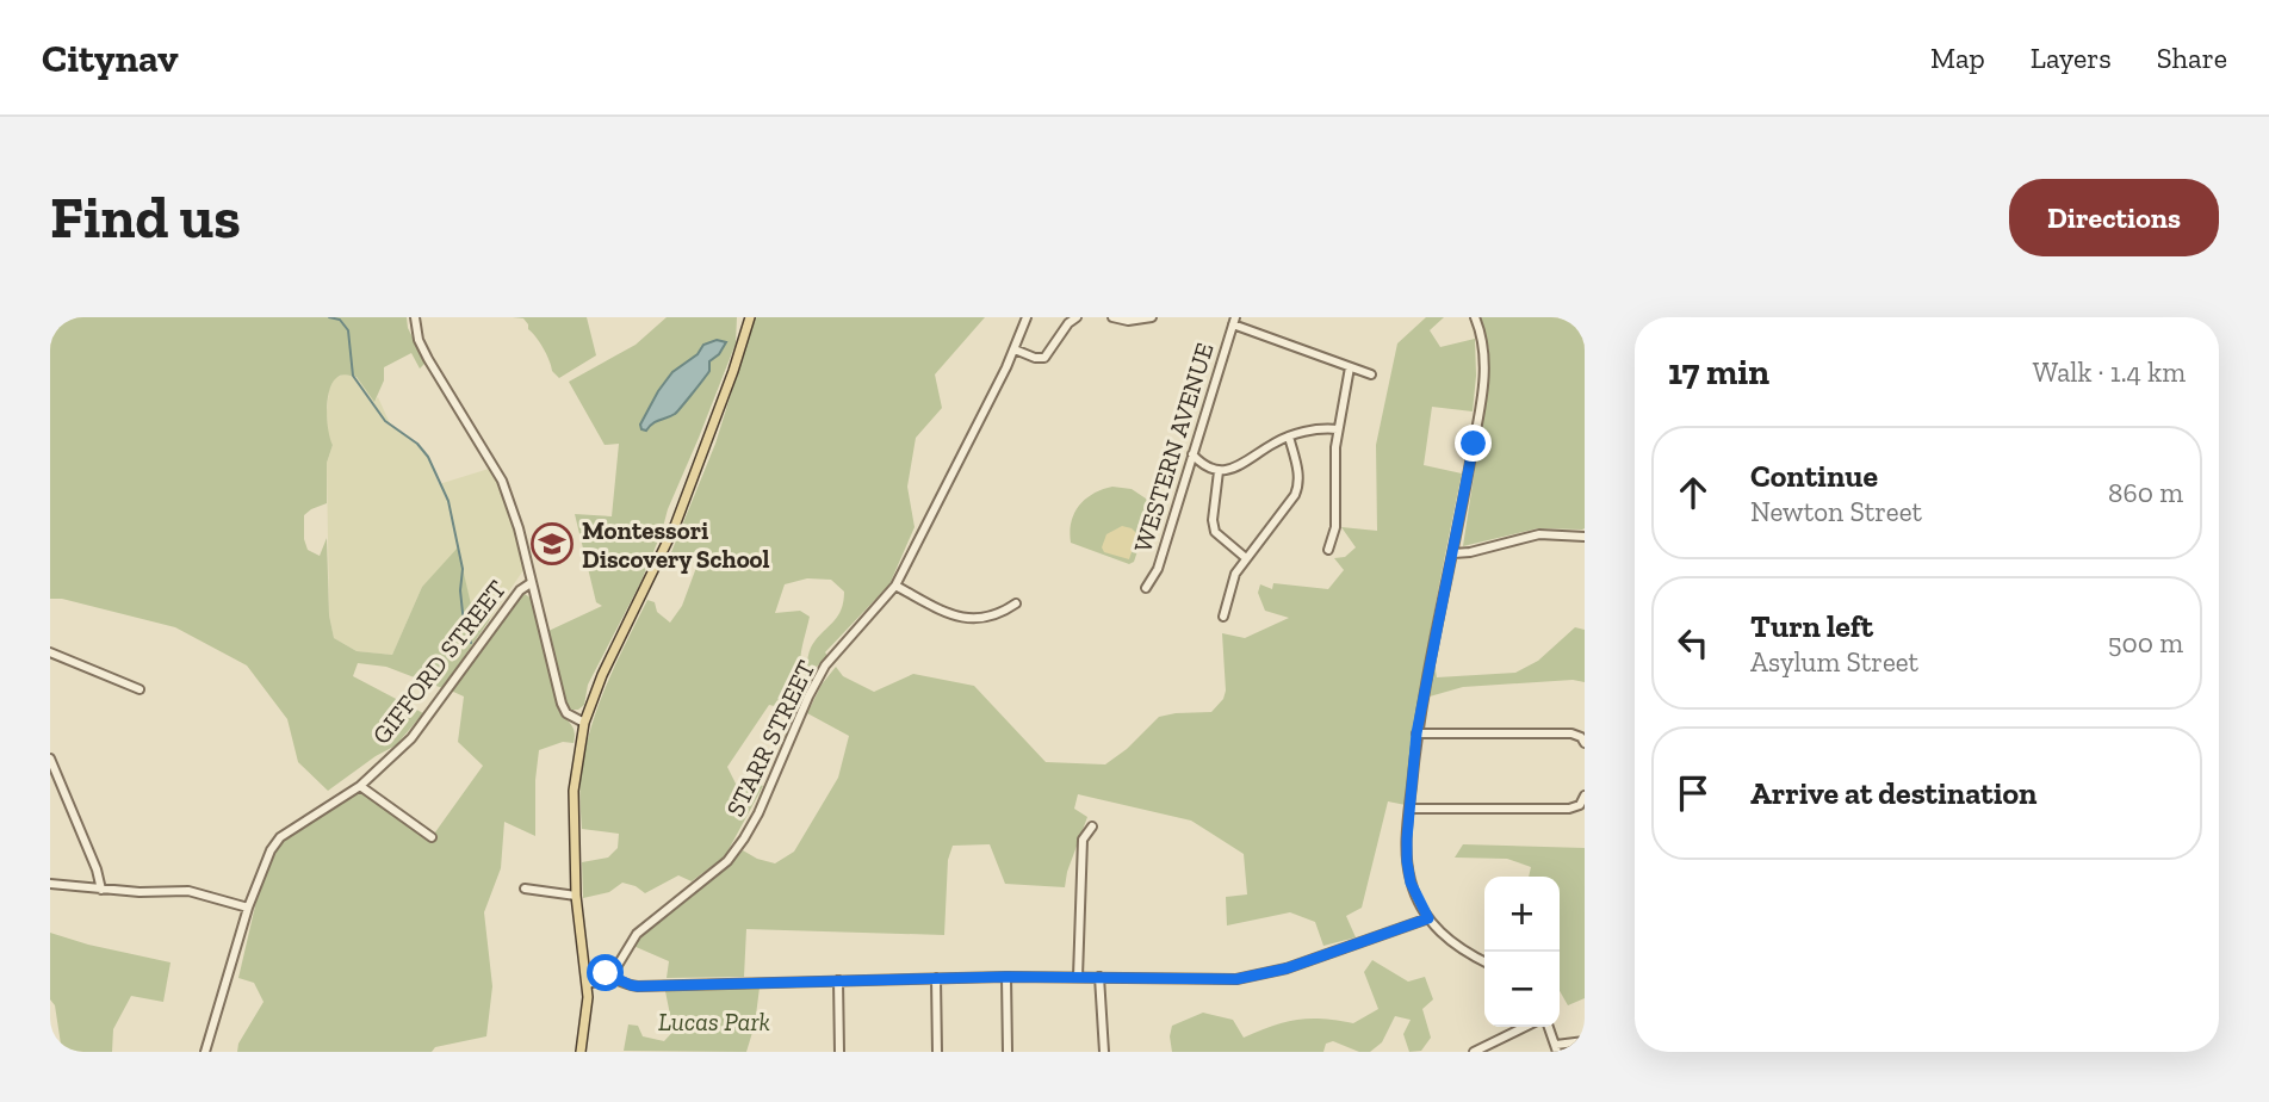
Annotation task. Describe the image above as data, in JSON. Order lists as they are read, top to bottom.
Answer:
{
  "streets": {
    "street": ["WESTERN AVENUE", "GIFFORD STREET", "STARR STREET"]
  },
  "parks": ["Lucas Park"],
  "places": {
    "school or university": ["Montessori Discovery School"]
  },
  "page": {
    "header": "Citynav",
    "nav": ["Map", "Layers", "Share"],
    "buttons": "Directions",
    "title": "Find us",
    "heading": ["17 min", "Walk · 1.4 km"],
    "list": [
      ["Continue", "Newton Street", "860 m"],
      ["Turn left", "Asylum Street", "500 m"],
      "Arrive at destination"
    ],
    "map_buttons": ["+", "−"]
  }
}
